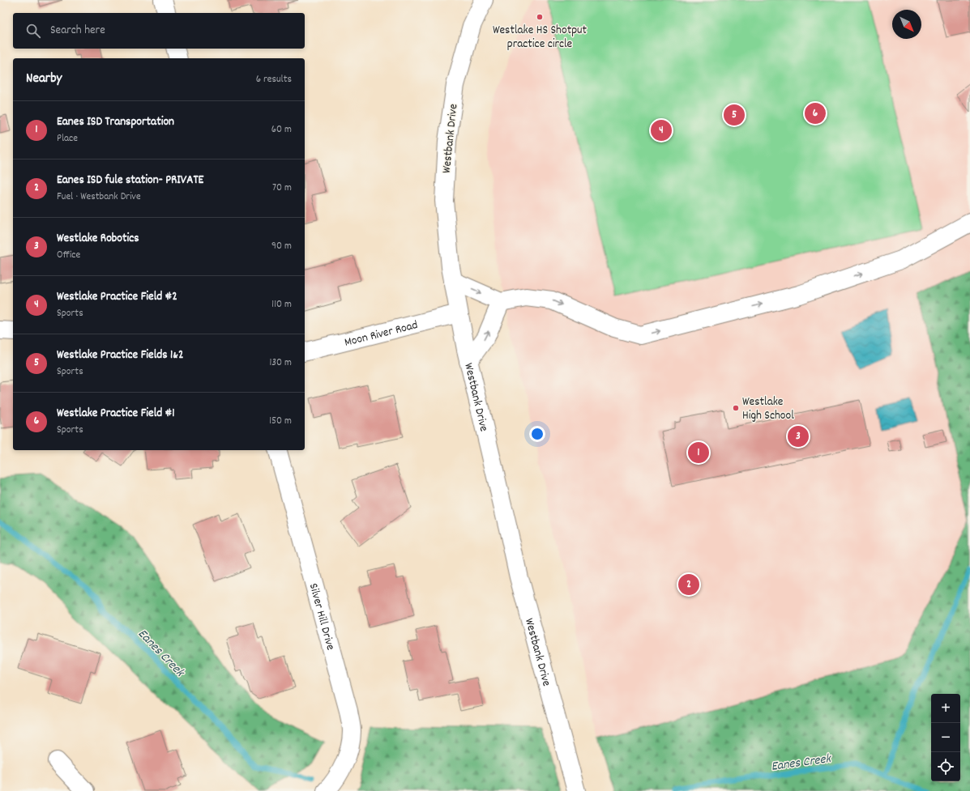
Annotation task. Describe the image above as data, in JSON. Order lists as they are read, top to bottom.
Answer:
{
  "streets": {
    "street": ["Westbank Drive", "Moon River Road", "Silver Hill Drive"]
  },
  "crossings": [
    ["Westbank Drive", "Moon River Road"]
  ],
  "water": ["Eanes Creek"],
  "places": ["Westlake HS Shotput practice circle", "Westlake High School"],
  "north": "bottom right",
  "page": {
    "search": "Search here",
    "heading": ["Nearby", "6 results"],
    "list": [
      {
        "mark": "1",
        "name": "Eanes ISD Transportation",
        "note": "Place",
        "value": "60 m"
      },
      {
        "mark": "2",
        "name": "Eanes ISD fule station- PRIVATE",
        "note": "Fuel · Westbank Drive",
        "value": "70 m"
      },
      {
        "mark": "3",
        "name": "Westlake Robotics",
        "note": "Office",
        "value": "90 m"
      },
      {
        "mark": "4",
        "name": "Westlake Practice Field #2",
        "note": "Sports",
        "value": "110 m"
      },
      {
        "mark": "5",
        "name": "Westlake Practice Fields 1&2",
        "note": "Sports",
        "value": "130 m"
      },
      {
        "mark": "6",
        "name": "Westlake Practice Field #1",
        "note": "Sports",
        "value": "150 m"
      }
    ],
    "pins": [
      "6",
      "5",
      "4",
      "3",
      "1",
      "2"
    ],
    "map_buttons": ["+", "−"]
  }
}
